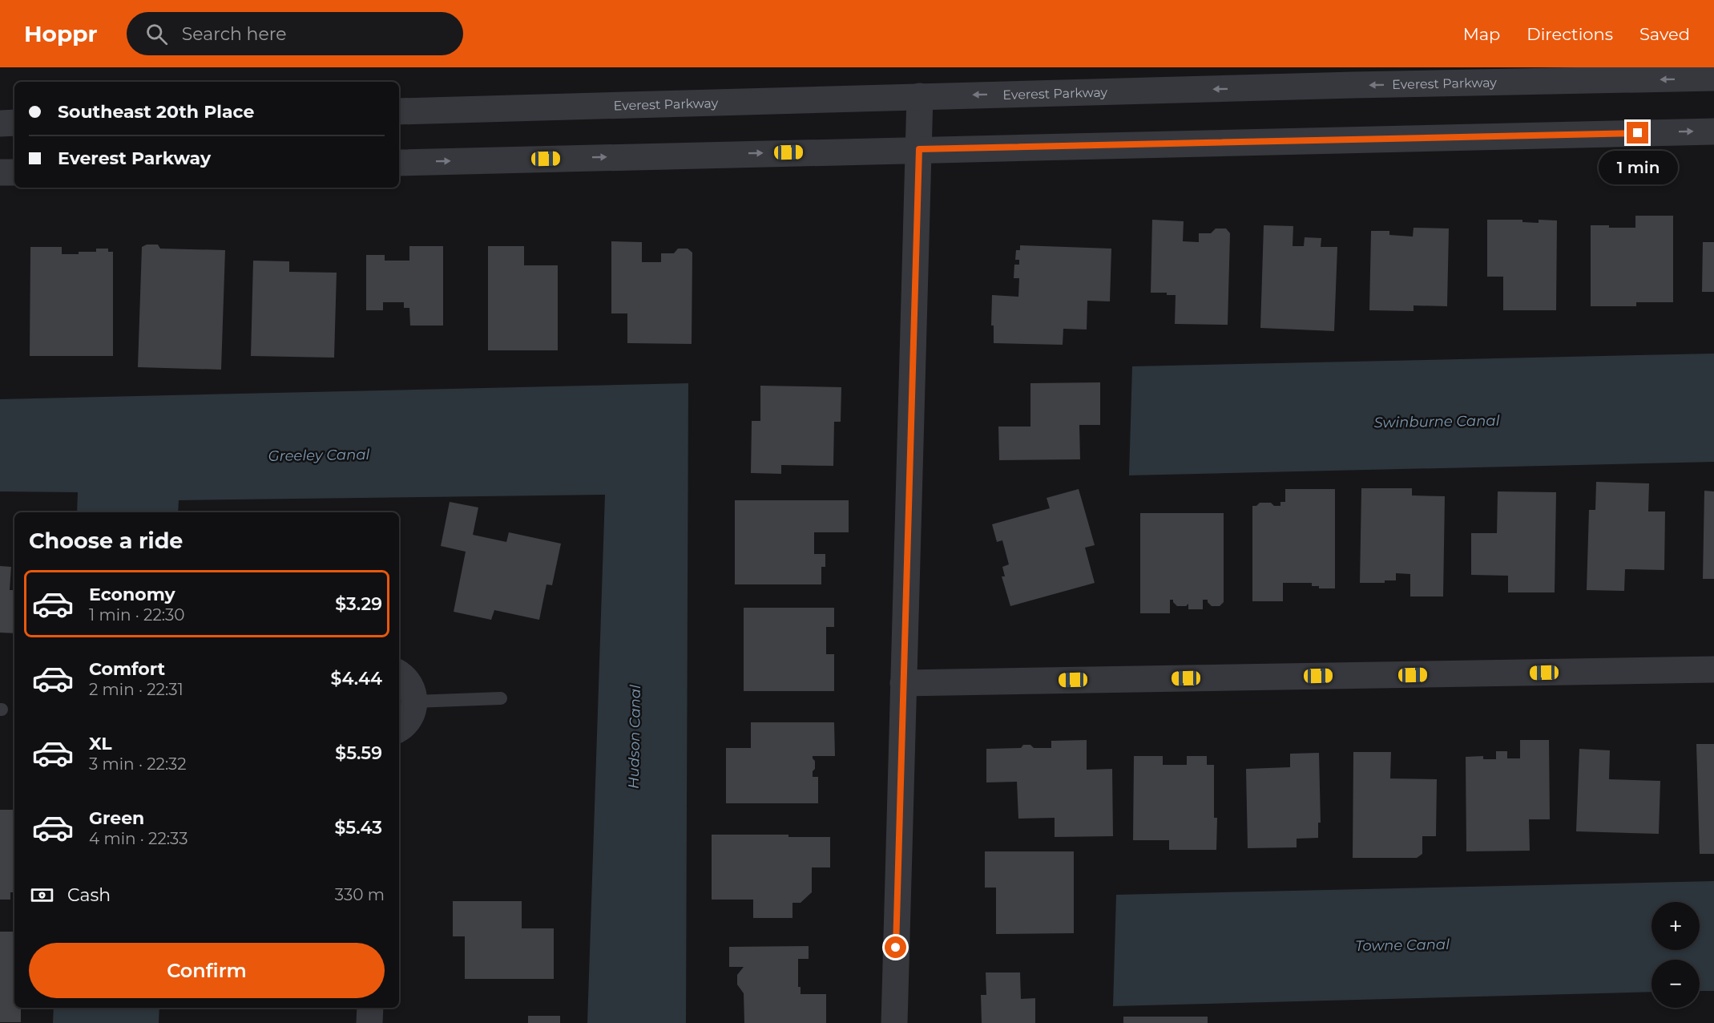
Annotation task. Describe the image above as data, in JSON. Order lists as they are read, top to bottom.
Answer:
{
  "streets": {
    "street": ["Everest Parkway"]
  },
  "water": [
    "Swinburne Canal",
    "Greeley Canal",
    "Hudson Canal",
    "Towne Canal"
  ],
  "page": {
    "header": "Hoppr",
    "search": "Search here",
    "nav": ["Map", "Directions", "Saved"],
    "banner": ["Southeast 20th Place", "Everest Parkway"],
    "bubble": "1 min",
    "heading": "Choose a ride",
    "list": [
      {
        "name": "Economy",
        "note": "1 min · 22:30",
        "value": "$3.29"
      },
      {
        "name": "Comfort",
        "note": "2 min · 22:31",
        "value": "$4.44"
      },
      {
        "name": "XL",
        "note": "3 min · 22:32",
        "value": "$5.59"
      },
      {
        "name": "Green",
        "note": "4 min · 22:33",
        "value": "$5.43"
      }
    ],
    "pay": ["Cash", "330 m"],
    "map_buttons": ["+", "−"],
    "buttons": "Confirm"
  }
}
